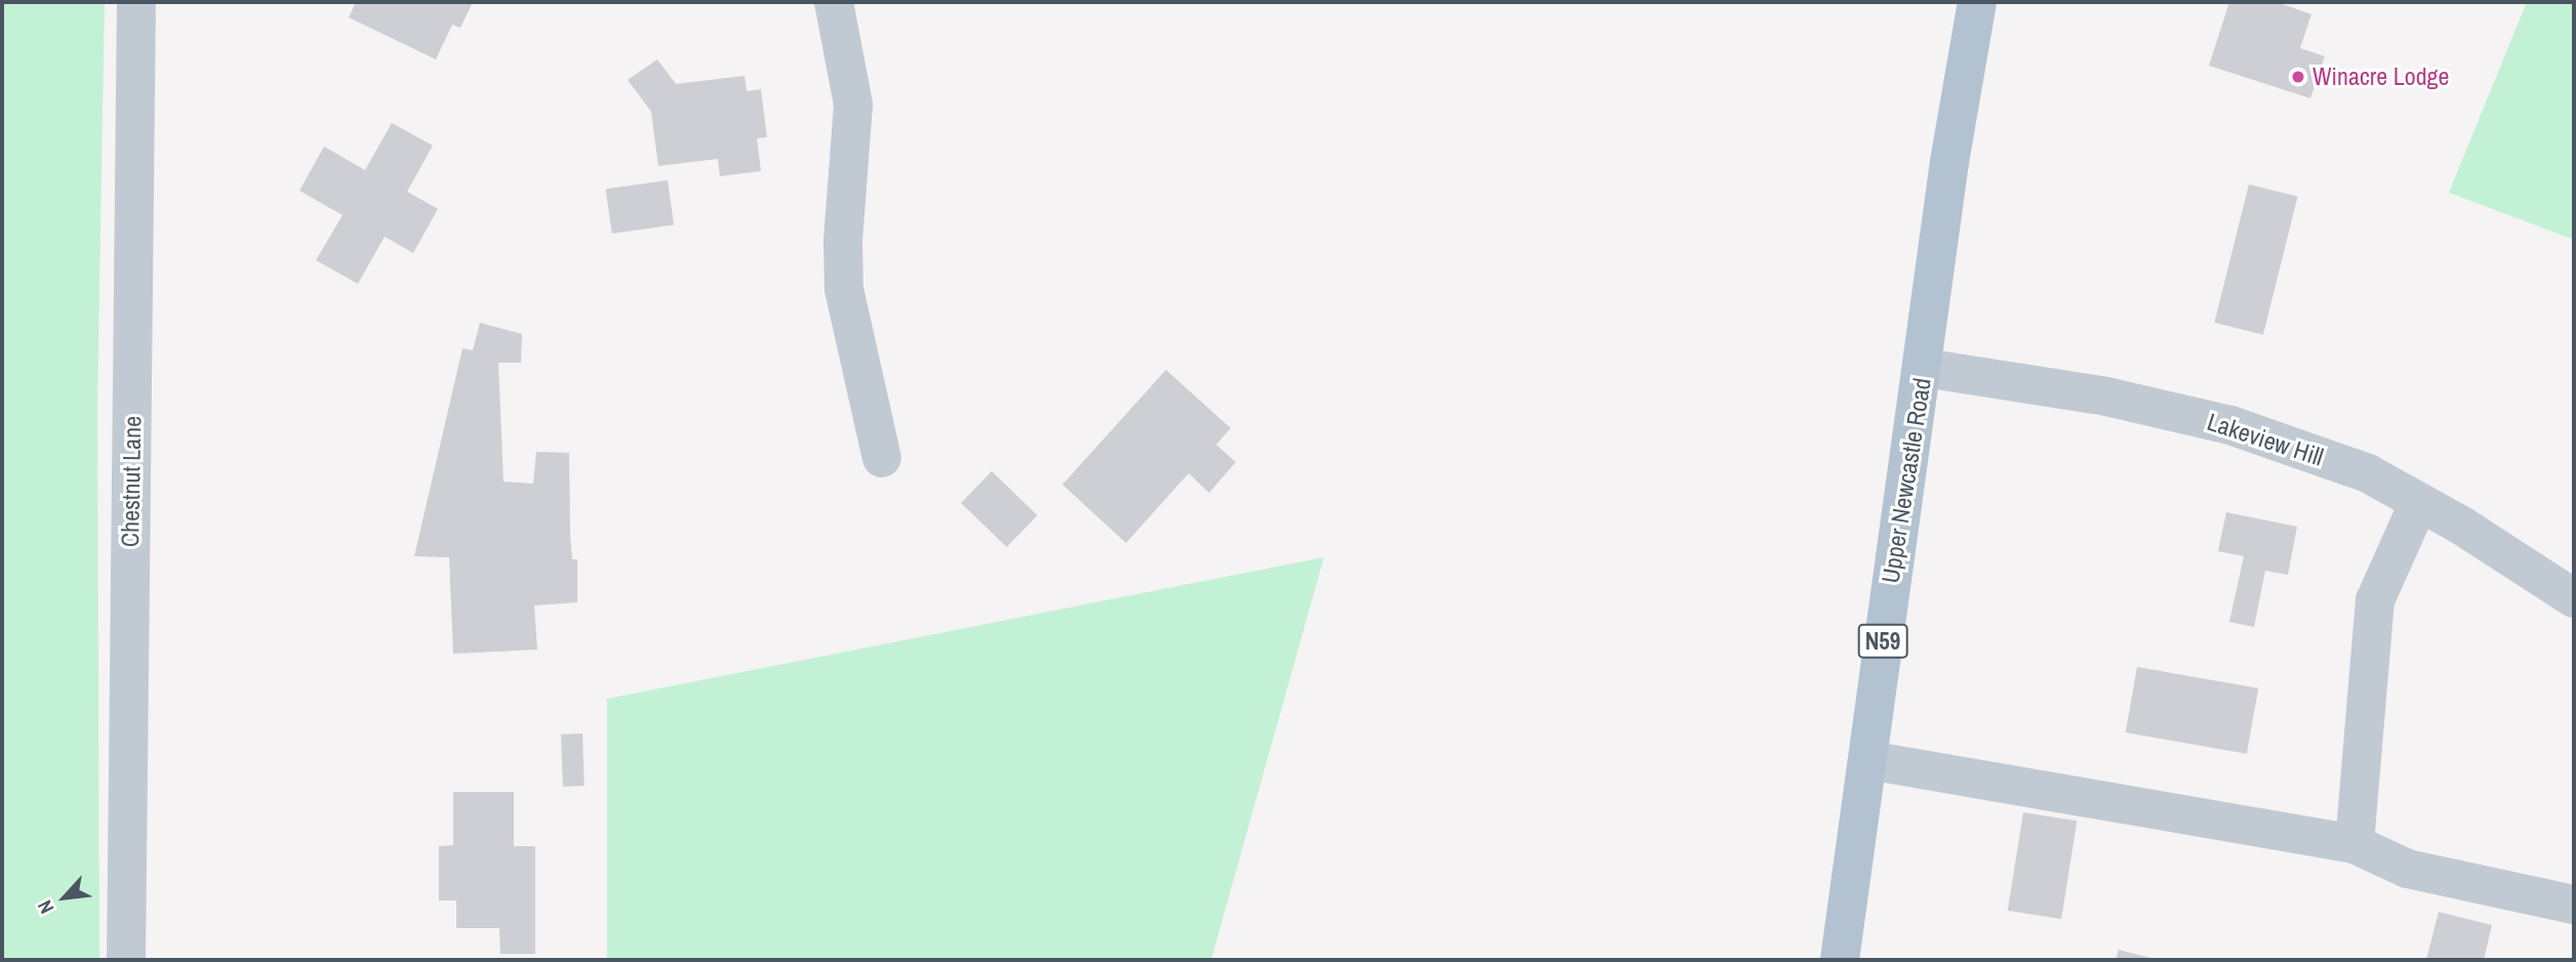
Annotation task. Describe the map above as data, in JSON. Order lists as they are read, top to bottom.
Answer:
{
  "streets": {
    "main road": ["Upper Newcastle Road", "N59"],
    "street": ["Lakeview Hill", "Chestnut Lane"]
  },
  "crossings": [
    ["Lakeview Hill", "Upper Newcastle Road"]
  ],
  "places": ["Winacre Lodge"],
  "north": "bottom left"
}
